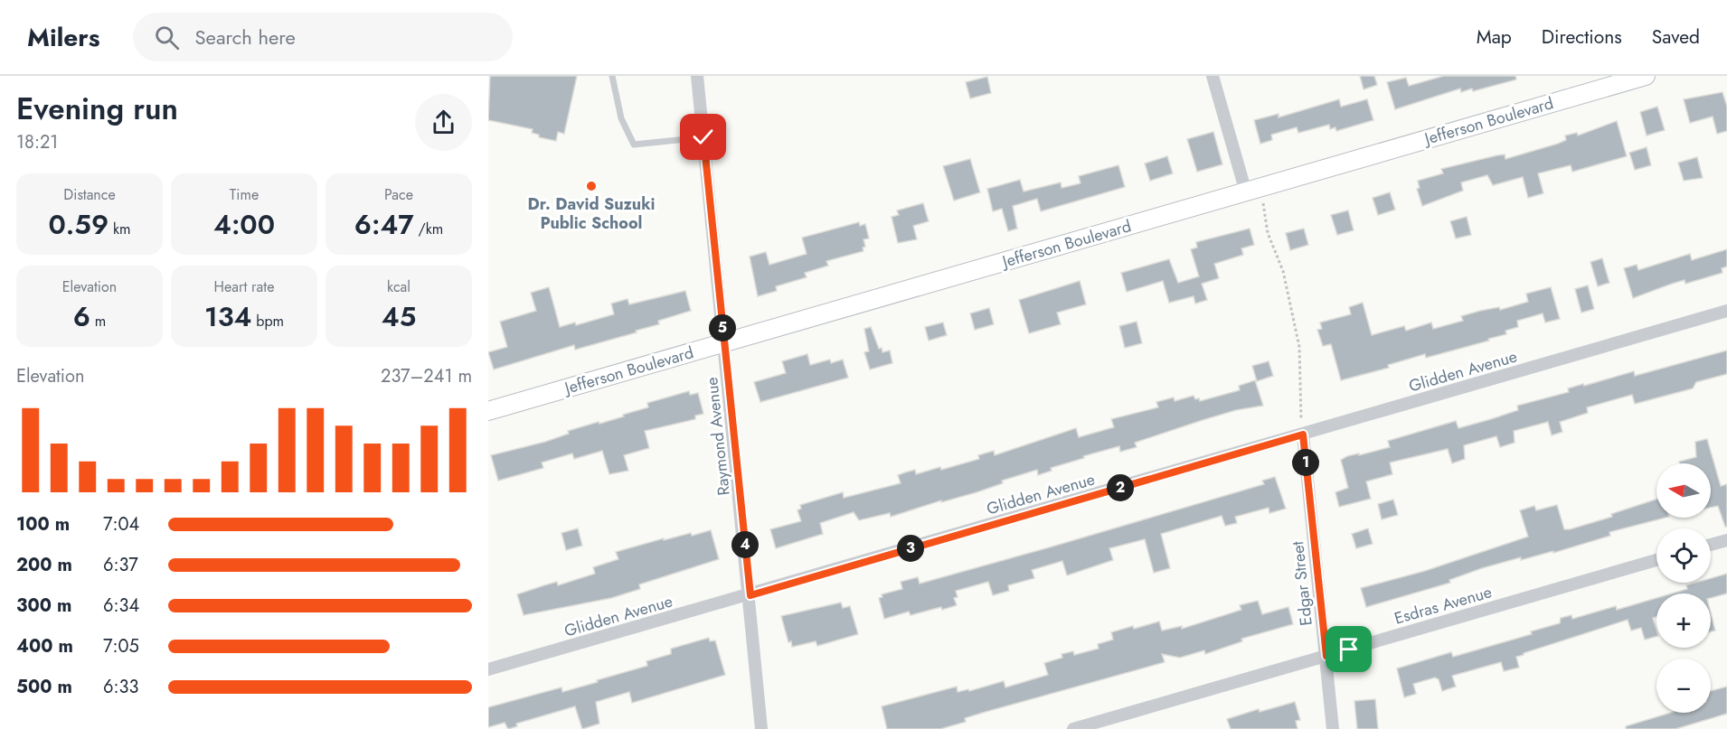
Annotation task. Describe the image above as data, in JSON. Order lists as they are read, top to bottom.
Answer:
{
  "streets": {
    "street": [
      "Jefferson Boulevard",
      "Glidden Avenue",
      "Raymond Avenue",
      "Edgar Street",
      "Esdras Avenue"
    ]
  },
  "crossings": [
    ["Jefferson Boulevard", "Raymond Avenue"],
    ["Glidden Avenue", "Raymond Avenue"],
    ["Glidden Avenue", "Edgar Street"],
    ["Edgar Street", "Esdras Avenue"]
  ],
  "places": ["Dr. David Suzuki Public School"],
  "north": "left",
  "page": {
    "header": "Milers",
    "search": "Search here",
    "nav": ["Map", "Directions", "Saved"],
    "heading": ["Evening run", "18:21"],
    "stats": [
      ["Distance", "0.59 km"],
      ["Time", "4:00"],
      ["Pace", "6:47 /km"],
      ["Elevation", "6 m"],
      ["Heart rate", "134 bpm"],
      ["kcal", "45"]
    ],
    "pins": [
      "5",
      "1",
      "2",
      "4",
      "3"
    ],
    "chart": ["Elevation", "237–241 m"],
    "map_buttons": ["+", "−"],
    "list": [
      {
        "name": "100 m",
        "note": "7:04"
      },
      {
        "name": "200 m",
        "note": "6:37"
      },
      {
        "name": "300 m",
        "note": "6:34"
      },
      {
        "name": "400 m",
        "note": "7:05"
      },
      {
        "name": "500 m",
        "note": "6:33"
      }
    ]
  }
}
